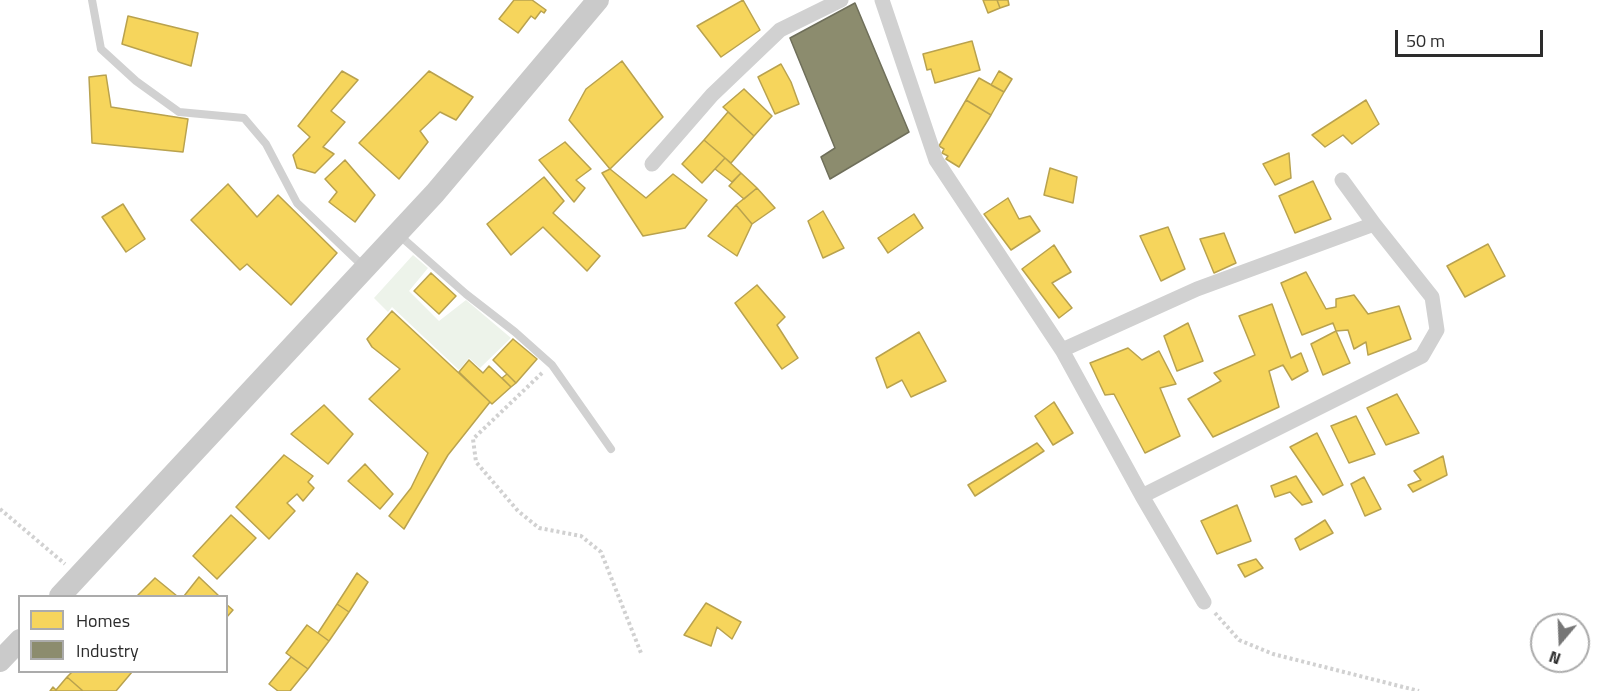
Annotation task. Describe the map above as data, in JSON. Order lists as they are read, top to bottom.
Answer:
{
  "legend": ["Homes", "Industry"],
  "scale_bar": "50 m",
  "north": "bottom"
}
